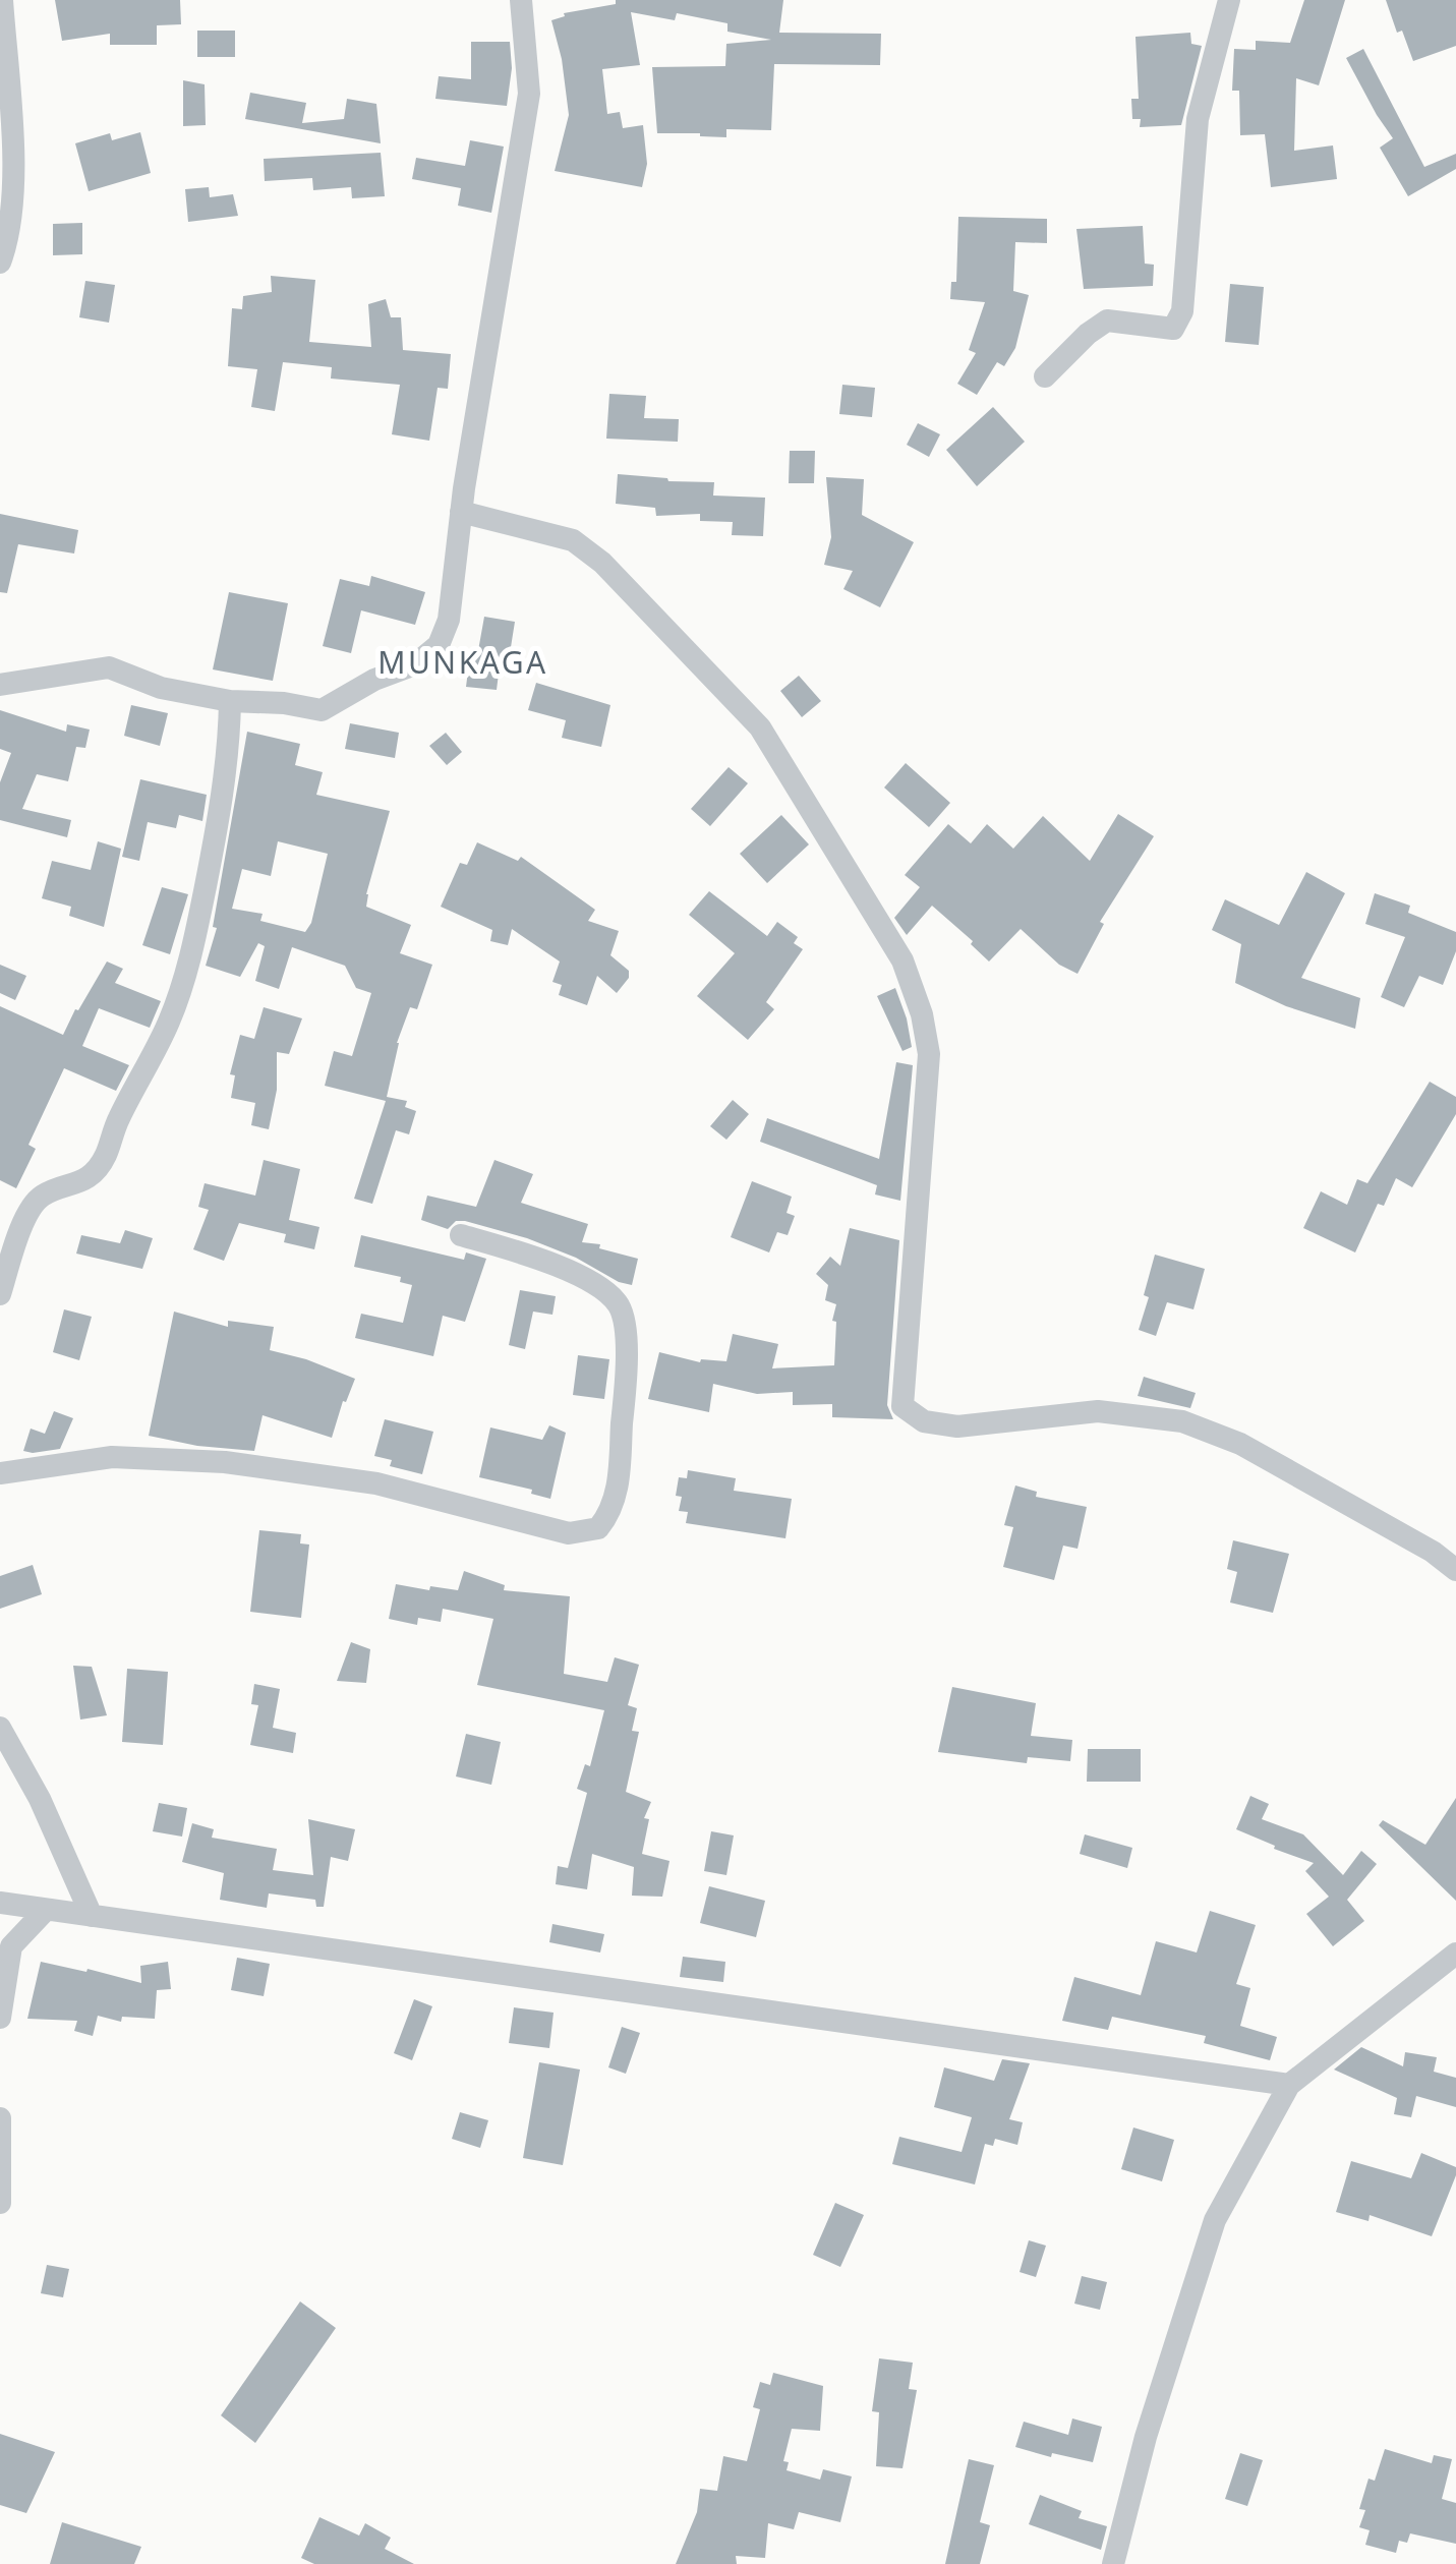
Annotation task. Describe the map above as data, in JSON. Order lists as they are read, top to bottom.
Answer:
{
  "districts": ["MUNKAGA"]
}
